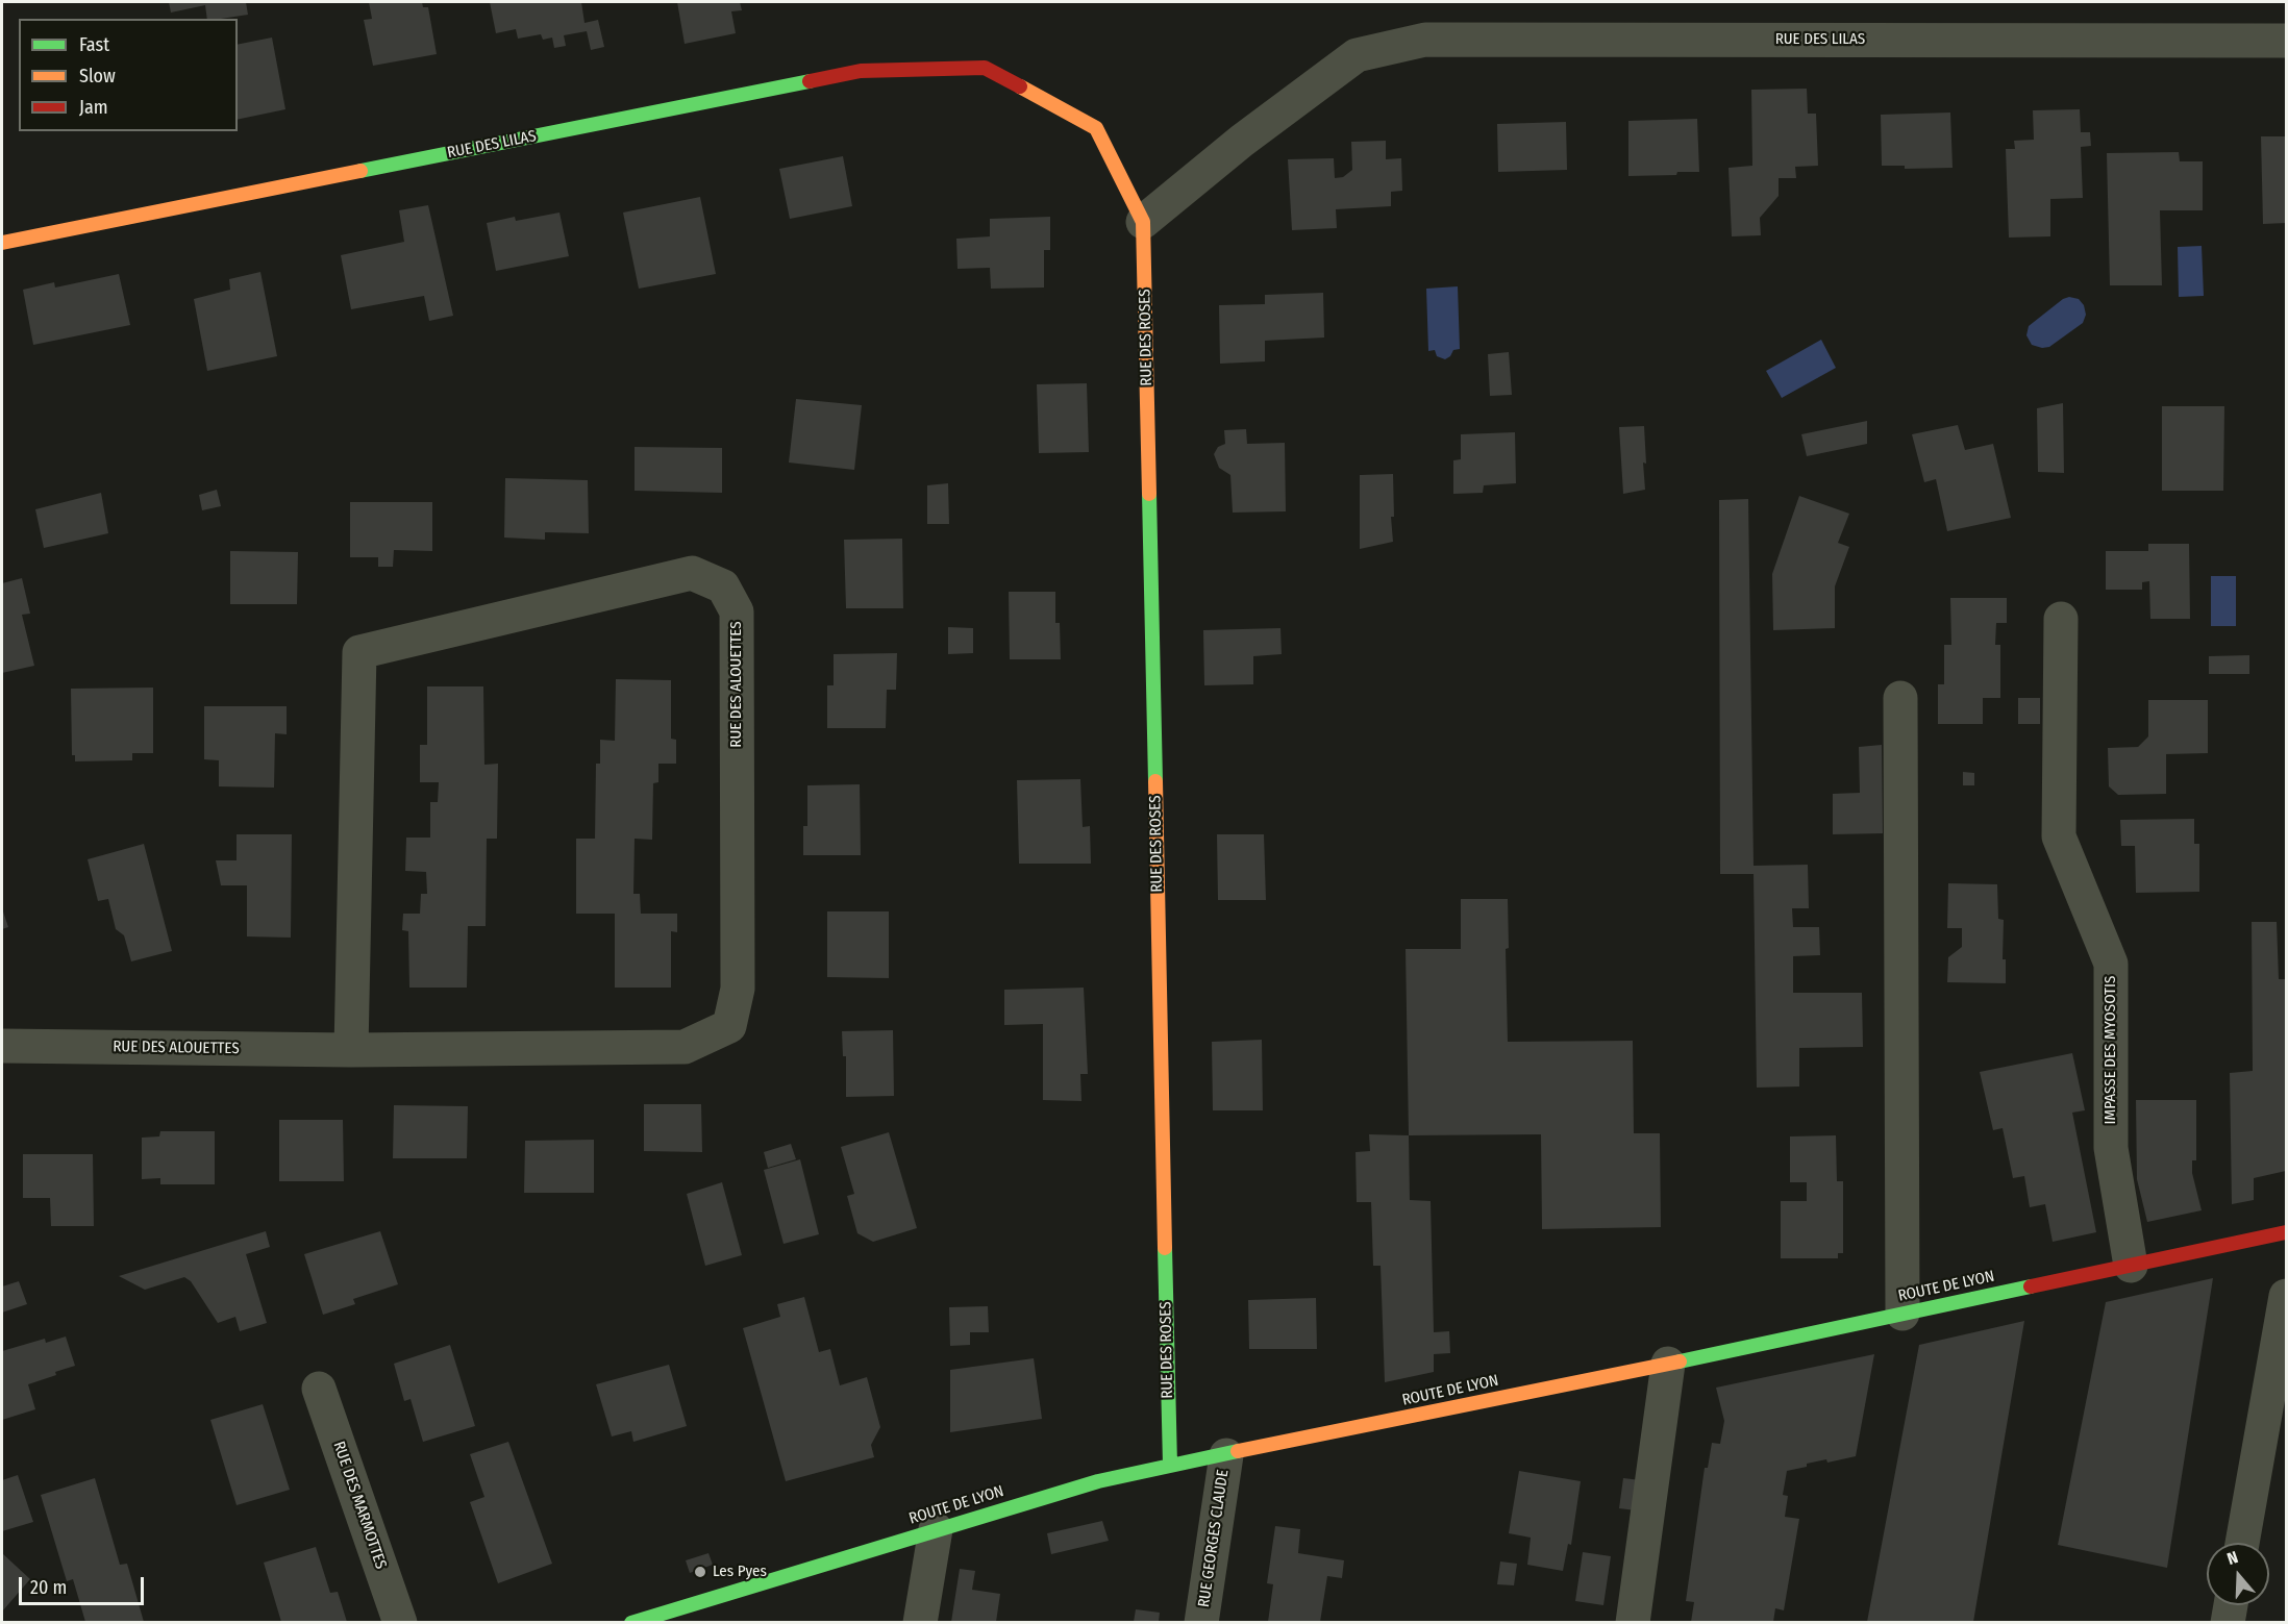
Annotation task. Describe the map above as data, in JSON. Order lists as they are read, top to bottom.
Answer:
{
  "streets": {
    "street": [
      "RUE DES LILAS",
      "RUE DES ROSES",
      "RUE DES ALOUETTES",
      "IMPASSE DES MYOSOTIS",
      "ROUTE DE LYON",
      "RUE DES MARMOTTES",
      "RUE GEORGES CLAUDE"
    ]
  },
  "crossings": [
    ["RUE DES LILAS", "RUE DES ROSES"],
    ["RUE DES ROSES", "ROUTE DE LYON"],
    ["IMPASSE DES MYOSOTIS", "ROUTE DE LYON"],
    ["ROUTE DE LYON", "RUE GEORGES CLAUDE"]
  ],
  "places": ["Les Pyes"],
  "legend": ["Fast", "Slow", "Jam"],
  "scale_bar": "20 m",
  "north": "top"
}
